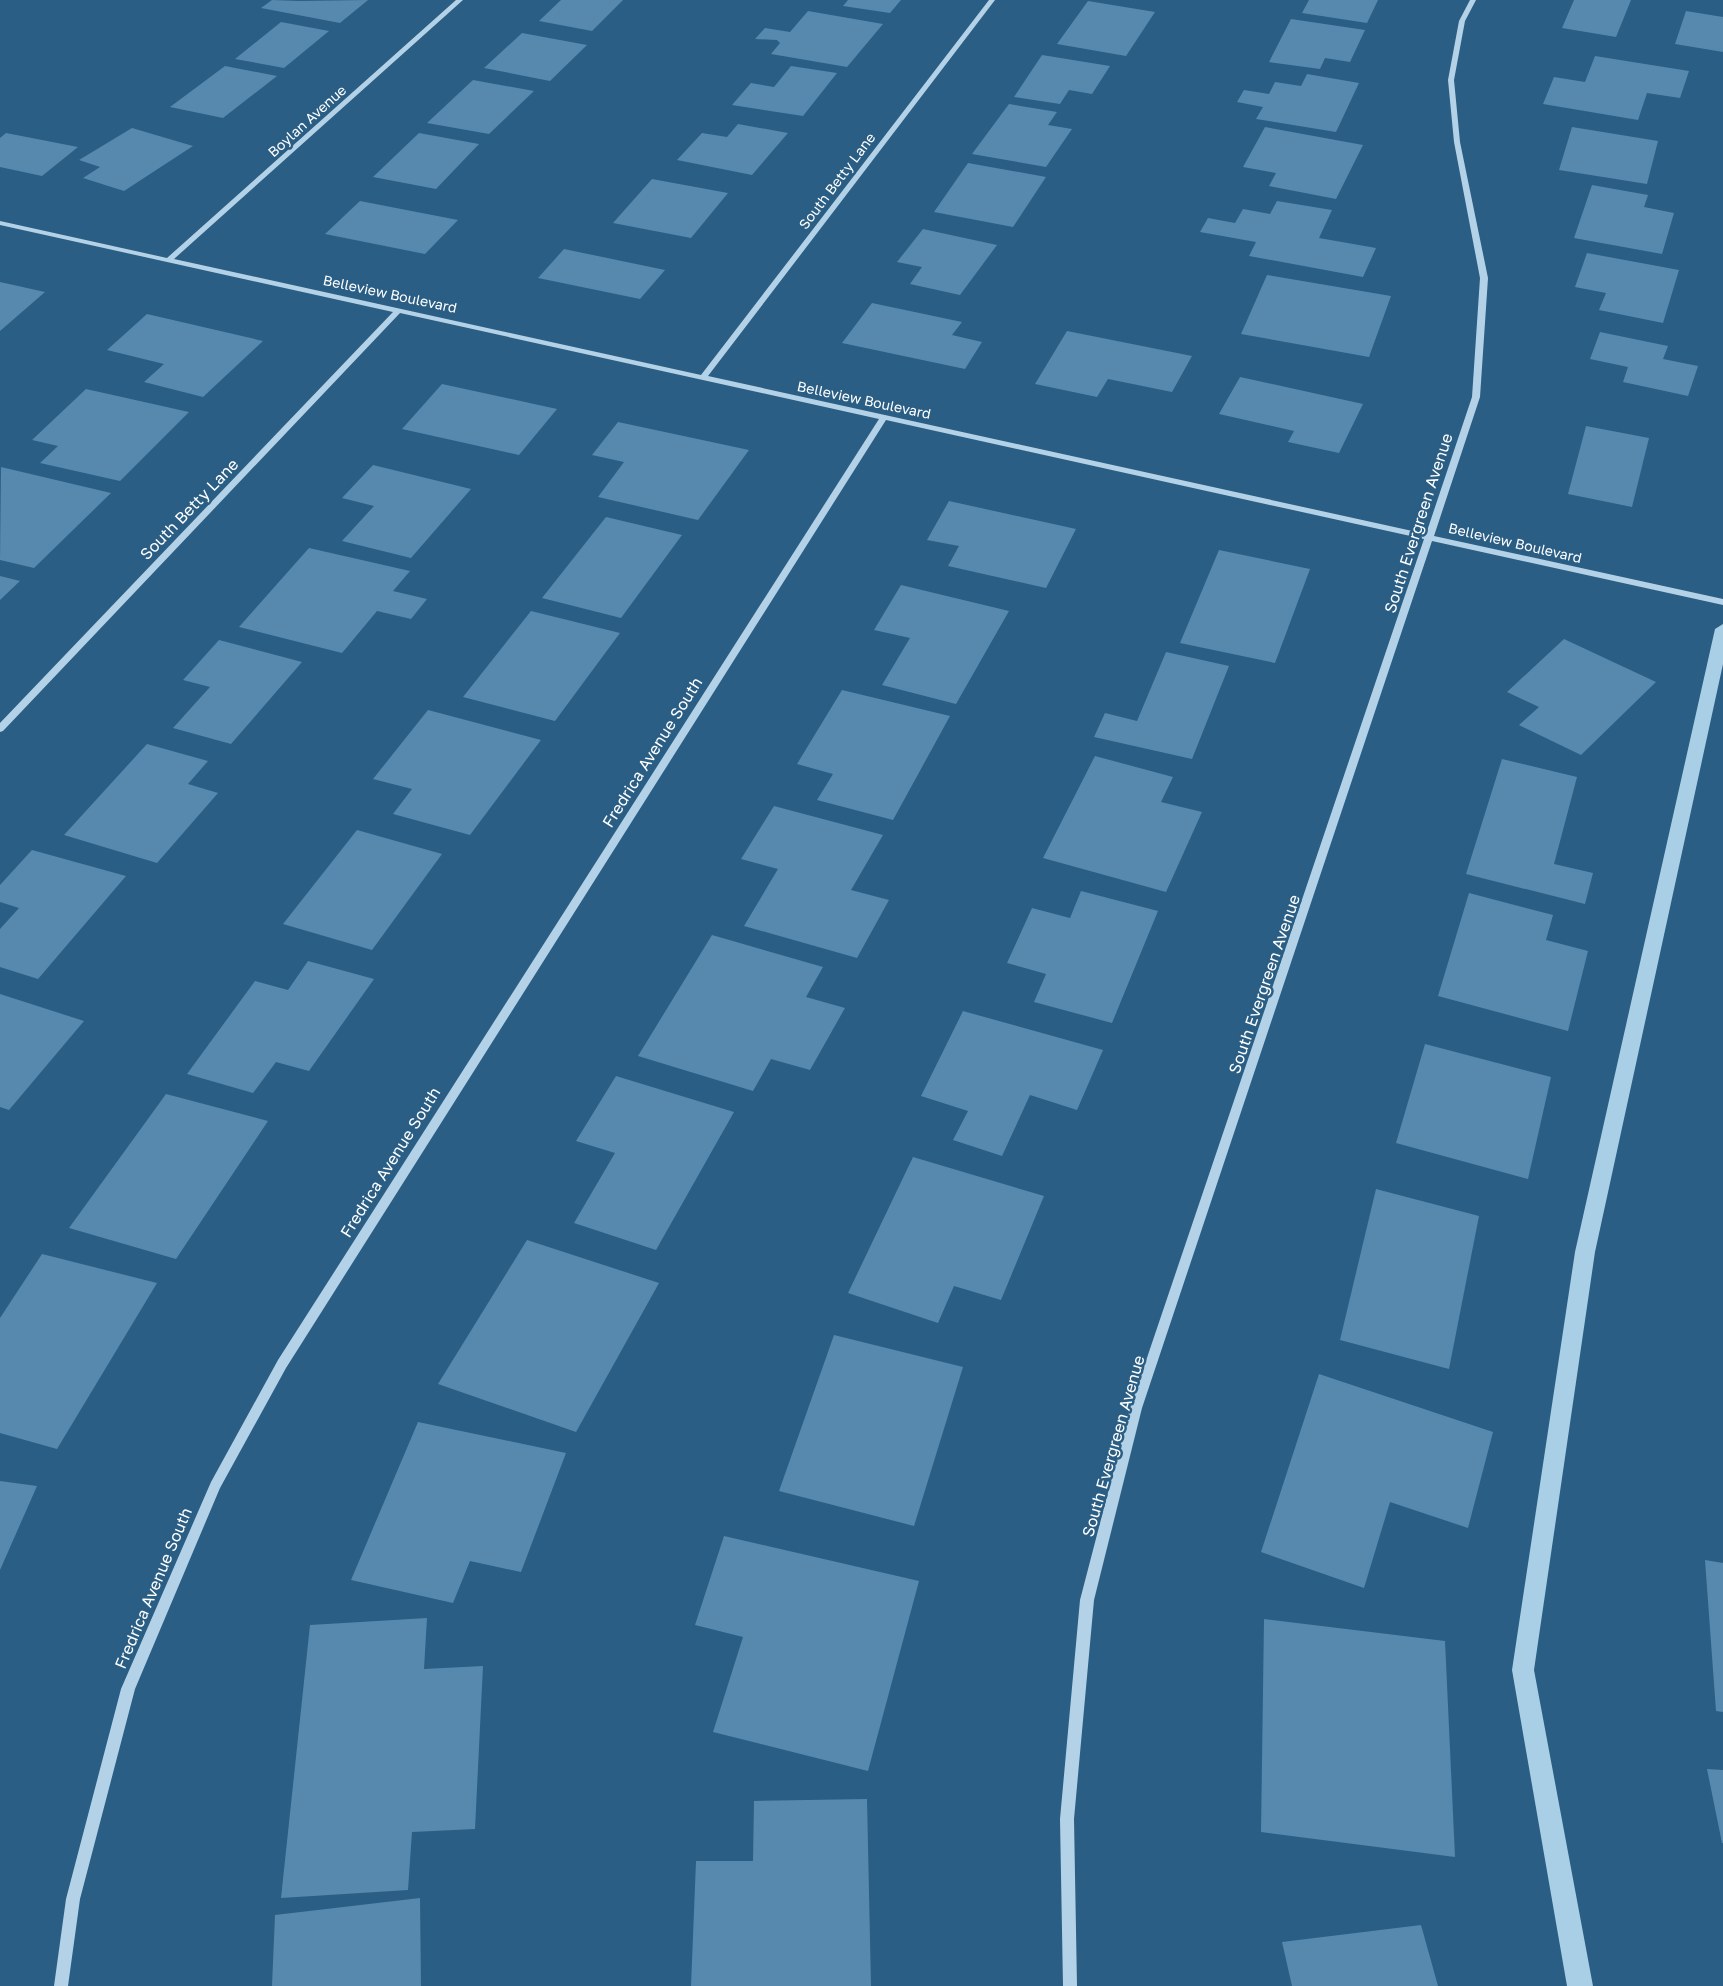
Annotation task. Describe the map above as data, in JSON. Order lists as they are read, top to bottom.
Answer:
{
  "streets": {
    "street": [
      "Boylan Avenue",
      "South Betty Lane",
      "Belleview Boulevard",
      "South Evergreen Avenue",
      "Fredrica Avenue South"
    ]
  },
  "crossings": [
    ["Boylan Avenue", "Belleview Boulevard"],
    ["South Betty Lane", "Belleview Boulevard"],
    ["Belleview Boulevard", "South Evergreen Avenue"],
    ["Belleview Boulevard", "Fredrica Avenue South"]
  ]
}
